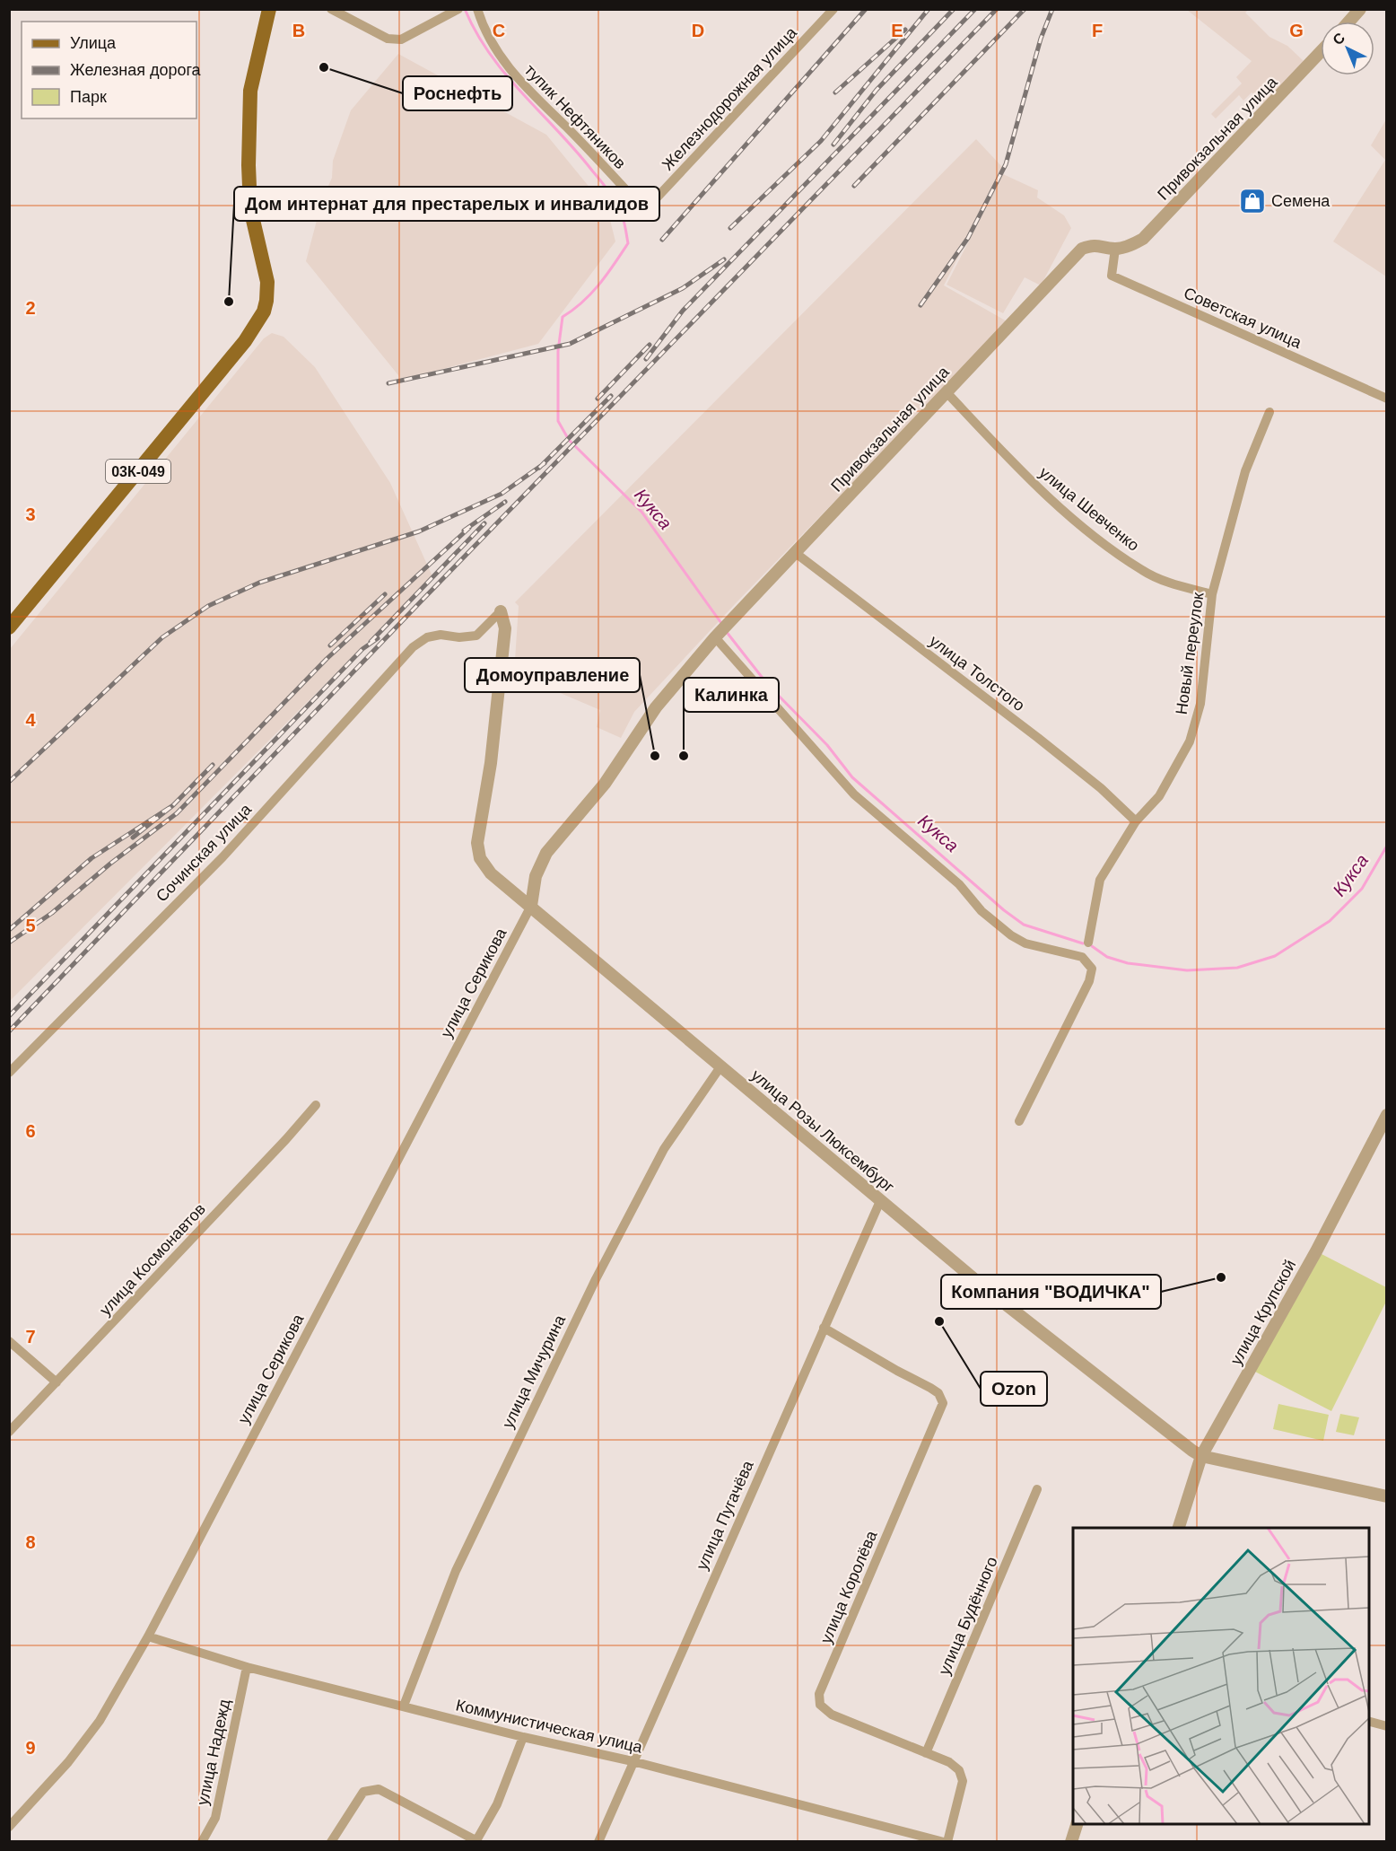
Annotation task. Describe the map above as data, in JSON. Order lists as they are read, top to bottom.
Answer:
{
  "streets": {
    "main road": ["03К-049"],
    "street": [
      "Железнодорожная улица",
      "тупик Нефтяников",
      "Привокзальная улица",
      "Советская улица",
      "улица Шевченко",
      "Новый переулок",
      "улица Толстого",
      "Сочинская улица",
      "улица Серикова",
      "улица Розы Люксембург",
      "улица Космонавтов",
      "улица Крупской",
      "улица Мичурина",
      "улица Пугачёва",
      "улица Королёва",
      "улица Будённого",
      "Коммунистическая улица",
      "улица Надежд"
    ]
  },
  "crossings": [
    ["Железнодорожная улица", "тупик Нефтяников"],
    ["Привокзальная улица", "Советская улица"],
    ["Привокзальная улица", "улица Шевченко"],
    ["Привокзальная улица", "улица Толстого"],
    ["Привокзальная улица", "улица Серикова"],
    ["Привокзальная улица", "улица Розы Люксембург"],
    ["улица Шевченко", "Новый переулок"],
    ["Новый переулок", "улица Толстого"],
    ["Сочинская улица", "улица Розы Люксембург"],
    ["улица Серикова", "улица Розы Люксембург"],
    ["улица Серикова", "Коммунистическая улица"],
    ["улица Розы Люксембург", "улица Крупской"],
    ["улица Розы Люксембург", "улица Мичурина"],
    ["улица Розы Люксембург", "улица Пугачёва"],
    ["улица Мичурина", "Коммунистическая улица"],
    ["улица Пугачёва", "улица Королёва"],
    ["улица Пугачёва", "Коммунистическая улица"],
    ["улица Королёва", "улица Будённого"],
    ["улица Королёва", "Коммунистическая улица"],
    ["Коммунистическая улица", "улица Надежд"]
  ],
  "water": ["Кукса"],
  "places": {
    "other": [
      "Роснефть",
      "Дом интернат для престарелых и инвалидов",
      "Домоуправление",
      "Калинка",
      "Компания \"ВОДИЧКА\"",
      "Ozon"
    ],
    "shop": ["Семена"]
  },
  "legend": ["Улица", "Железная дорога", "Парк"],
  "north": "top left",
  "grid": {
    "columns": [
      "B",
      "C",
      "D",
      "E",
      "F",
      "G"
    ],
    "rows": [
      "2",
      "3",
      "4",
      "5",
      "6",
      "7",
      "8",
      "9"
    ]
  }
}
